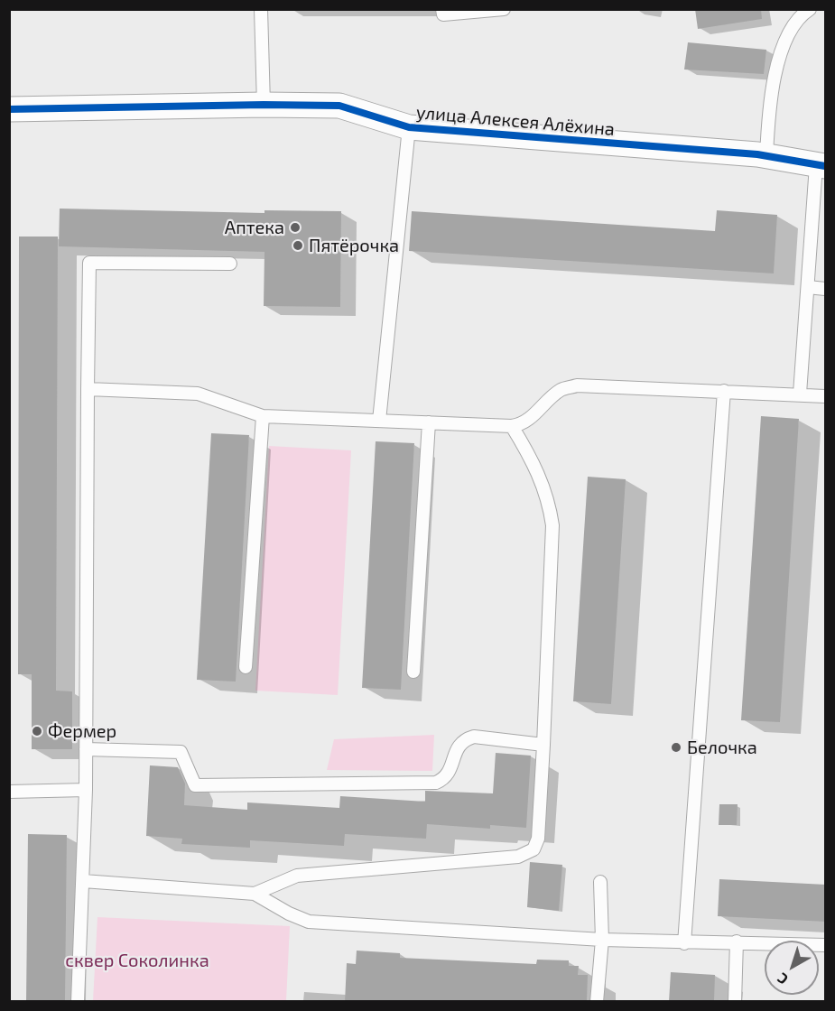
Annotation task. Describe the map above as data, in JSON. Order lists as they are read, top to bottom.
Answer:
{
  "streets": {
    "street": ["улица Алексея Алёхина"]
  },
  "parks": ["сквер Соколинка"],
  "places": [
    "Аптека",
    "Пятёрочка",
    "Фермер",
    "Белочка"
  ],
  "north": "bottom left"
}
